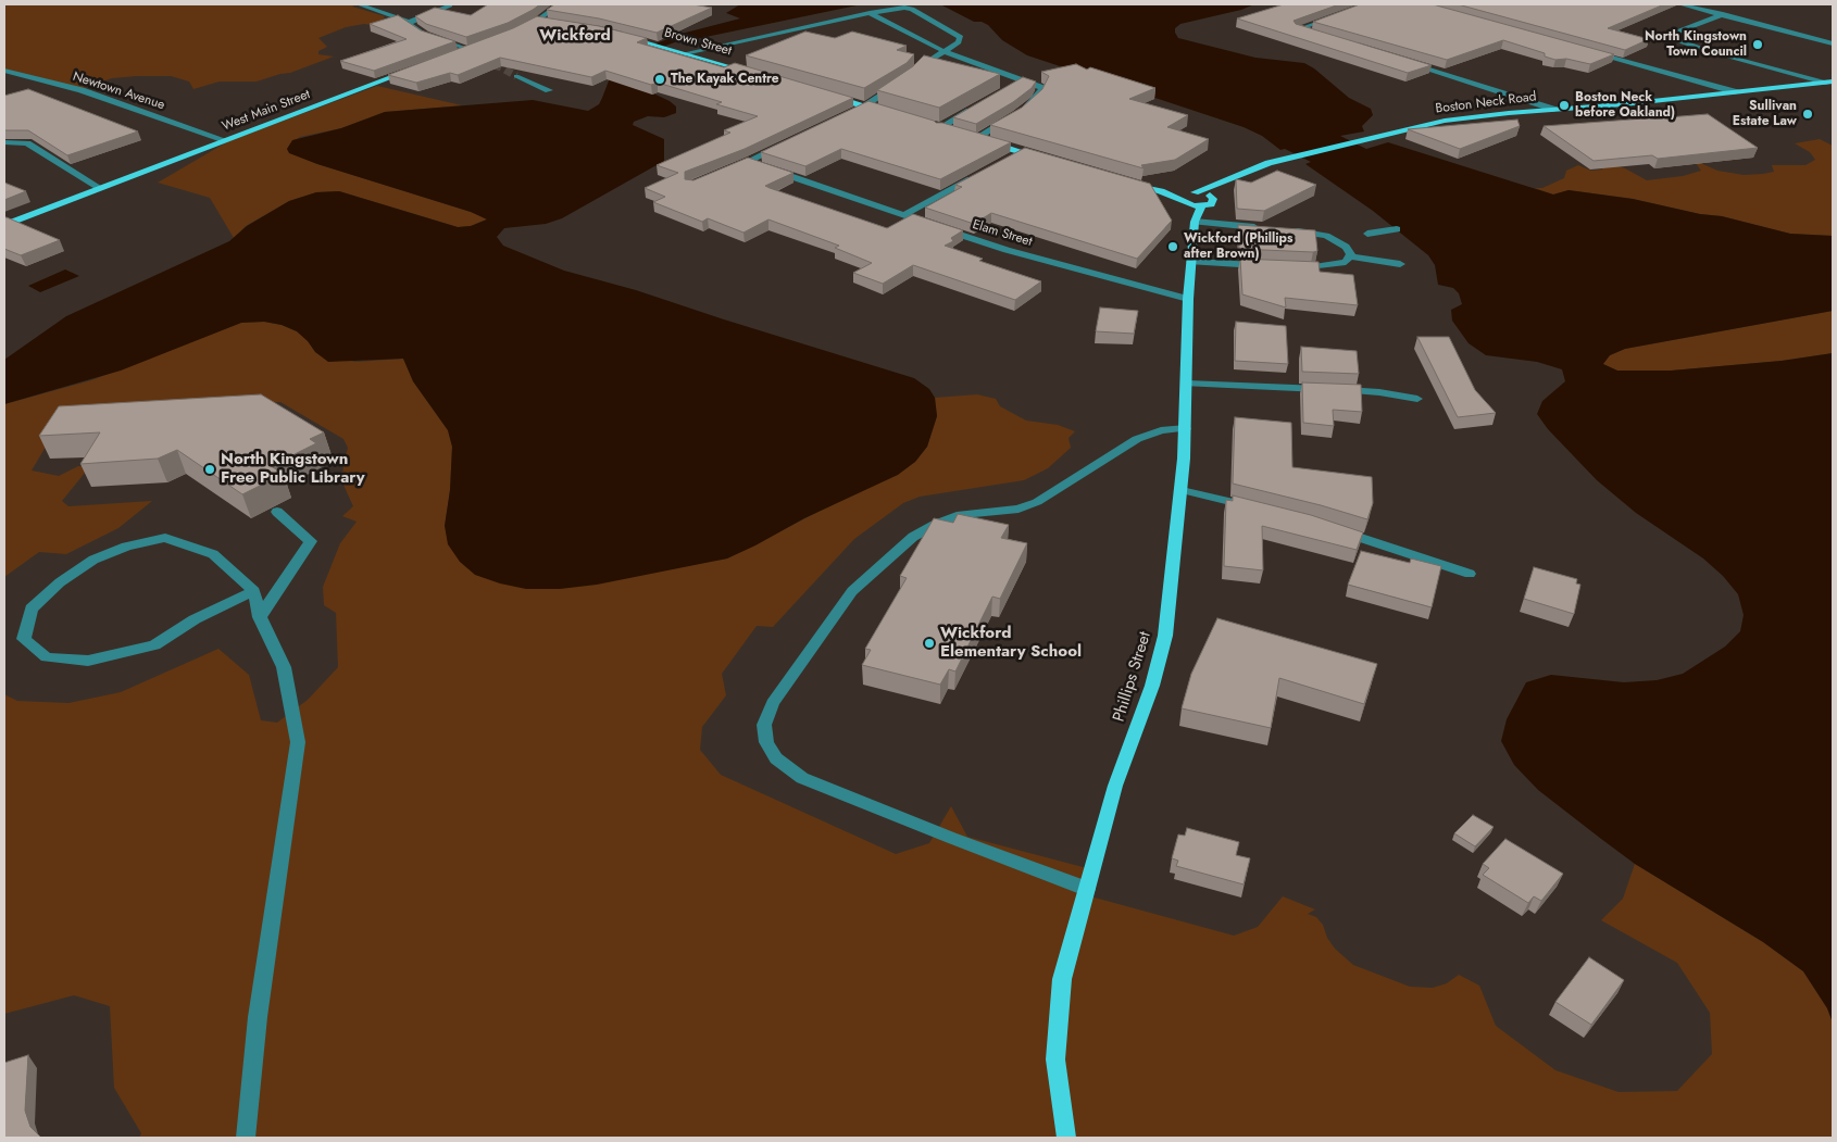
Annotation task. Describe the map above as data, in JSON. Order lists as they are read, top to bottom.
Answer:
{
  "streets": {
    "main road": [
      "Brown Street",
      "Boston Neck Road",
      "West Main Street",
      "Phillips Street"
    ],
    "street": ["Newtown Avenue", "Elam Street"]
  },
  "crossings": [
    ["Newtown Avenue", "West Main Street"],
    ["Boston Neck Road", "Phillips Street"],
    ["Elam Street", "Phillips Street"]
  ],
  "districts": ["Wickford"],
  "places": [
    "North Kingstown Town Council",
    "The Kayak Centre",
    "Boston Neck before Oakland)",
    "Sullivan Estate Law",
    "Wickford (Phillips after Brown)",
    "North Kingstown Free Public Library",
    "Wickford Elementary School"
  ]
}
